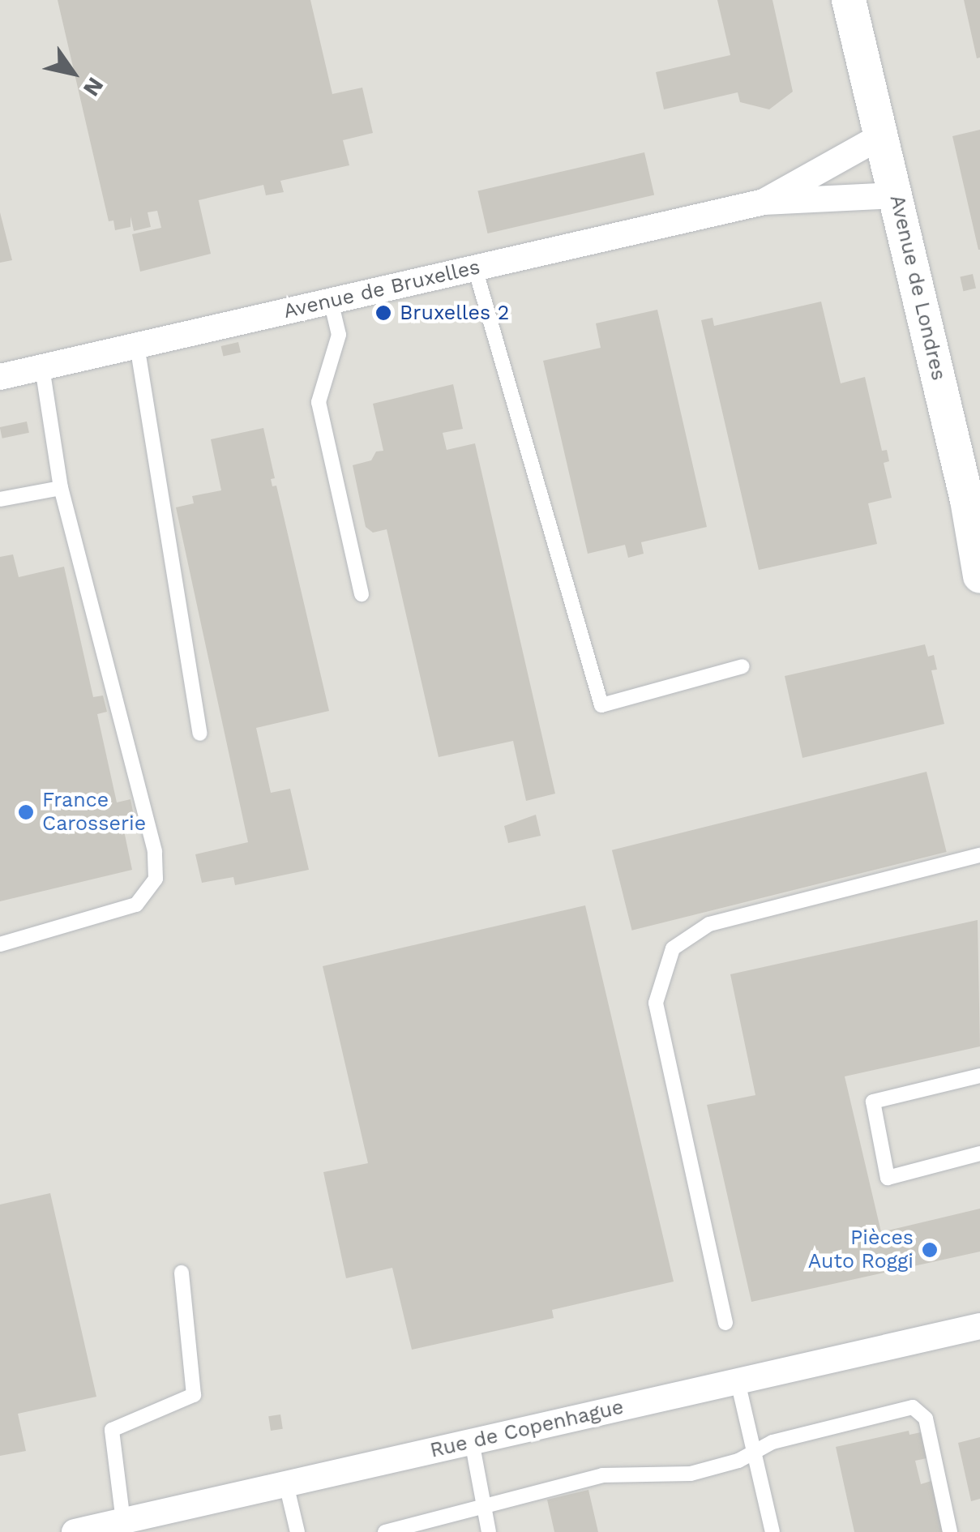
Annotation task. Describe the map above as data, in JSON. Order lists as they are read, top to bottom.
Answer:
{
  "streets": {
    "street": ["Avenue de Londres", "Avenue de Bruxelles", "Rue de Copenhague"]
  },
  "crossings": [
    ["Avenue de Londres", "Avenue de Bruxelles"]
  ],
  "places": ["Bruxelles 2", "France Carosserie", "Pièces Auto Roggi"],
  "north": "bottom right"
}
